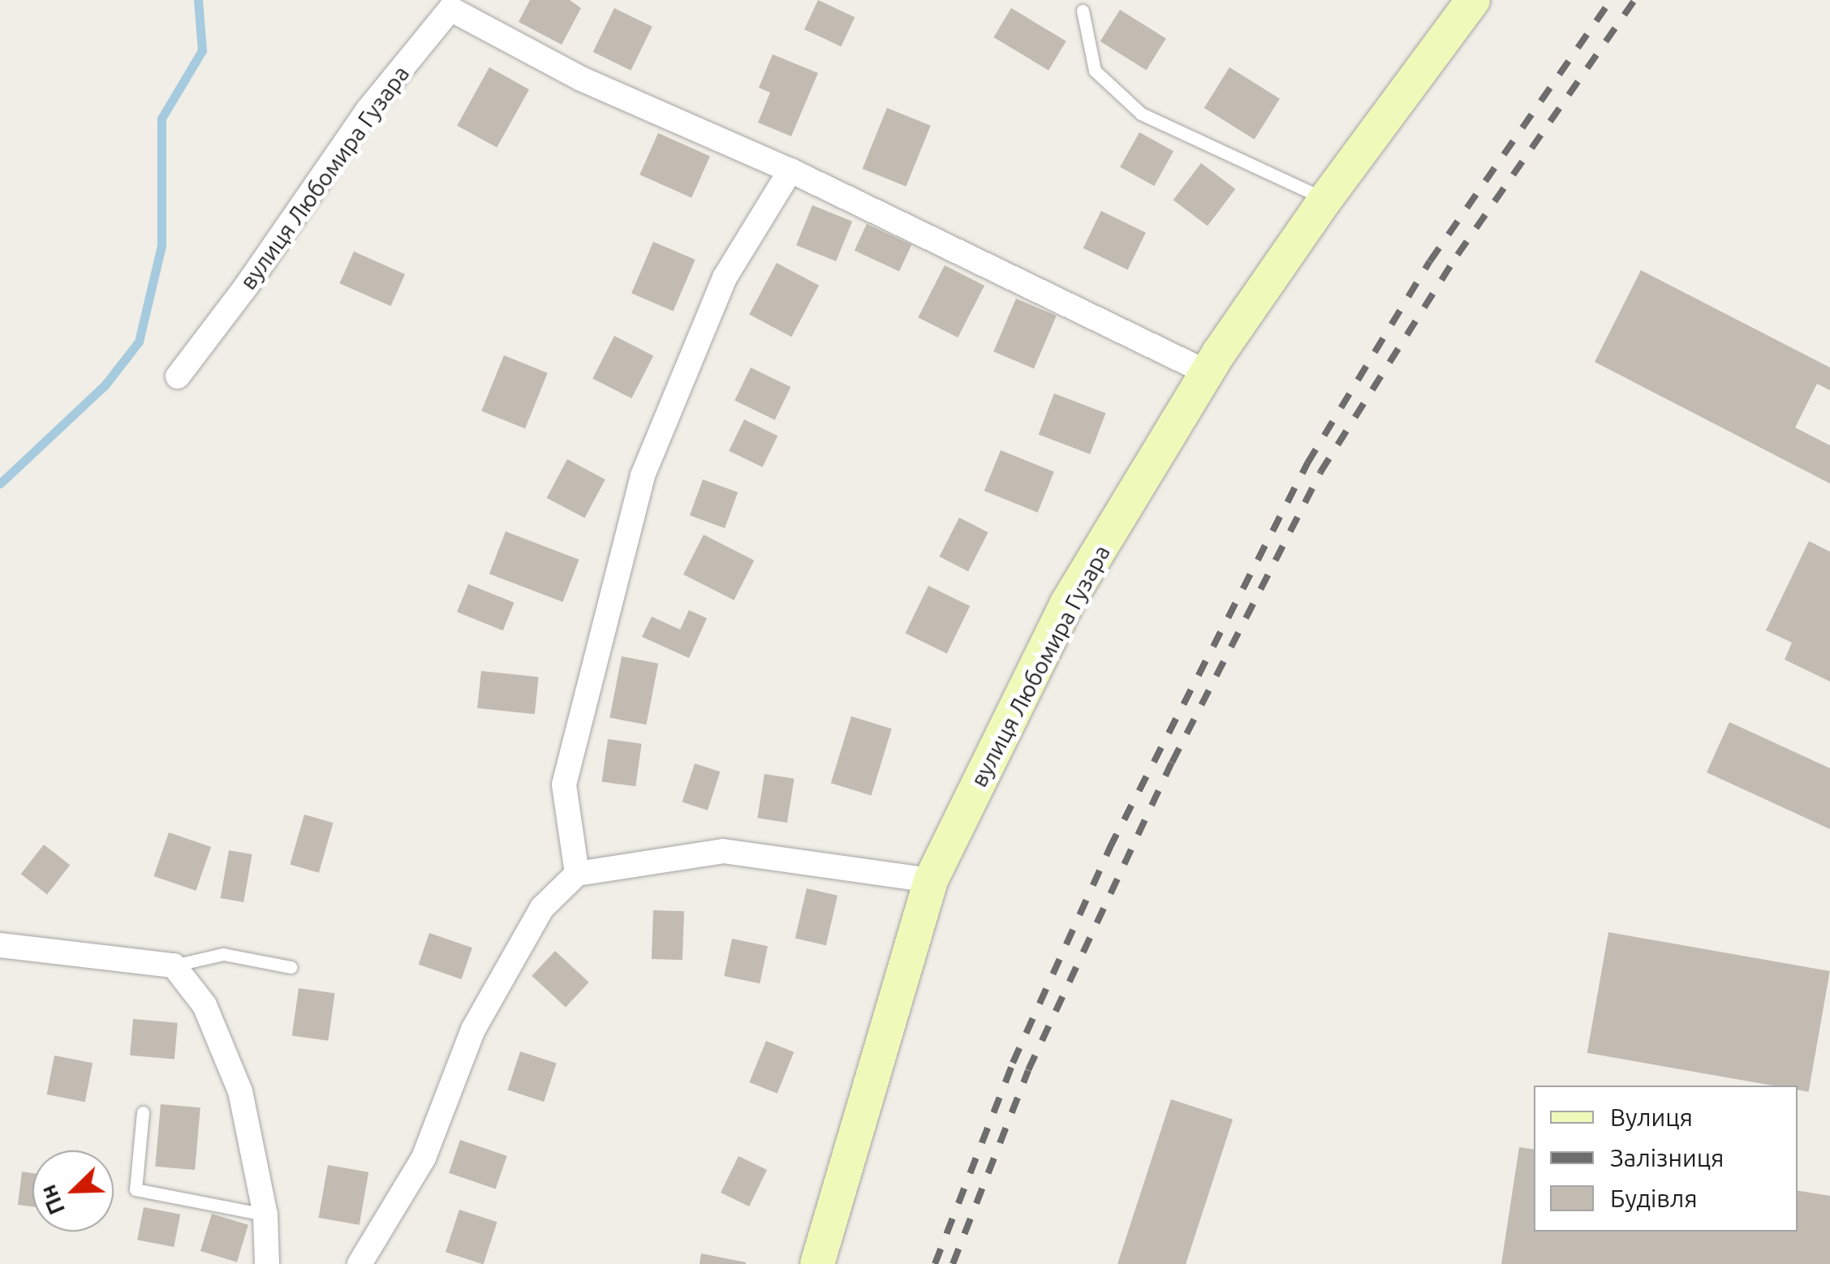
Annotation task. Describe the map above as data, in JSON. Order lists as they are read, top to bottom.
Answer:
{
  "streets": {
    "main road": ["вулиця Любомира Гузара"]
  },
  "legend": ["Вулиця", "Залізниця", "Будівля"],
  "north": "bottom left"
}
